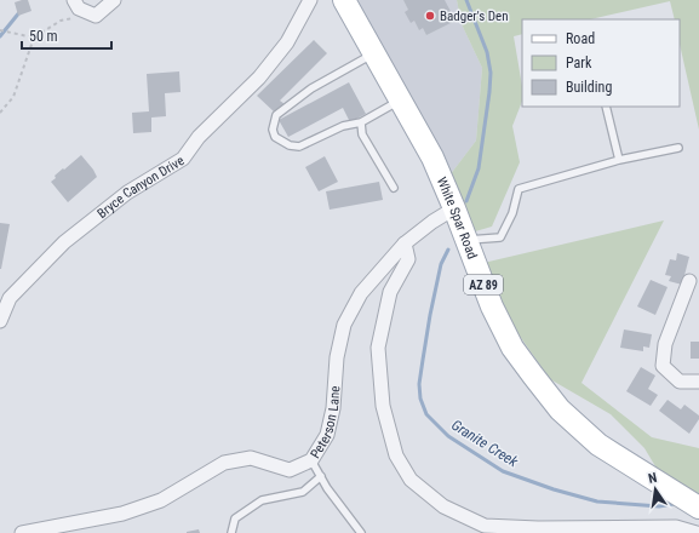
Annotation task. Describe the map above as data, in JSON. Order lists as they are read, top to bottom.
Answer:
{
  "streets": {
    "main road": ["White Spar Road", "AZ 89"],
    "street": ["Bryce Canyon Drive", "Peterson Lane"]
  },
  "crossings": [
    ["White Spar Road", "Peterson Lane"]
  ],
  "water": ["Granite Creek"],
  "places": ["Badger's Den"],
  "legend": ["Road", "Park", "Building"],
  "scale_bar": "50 m",
  "north": "top"
}
